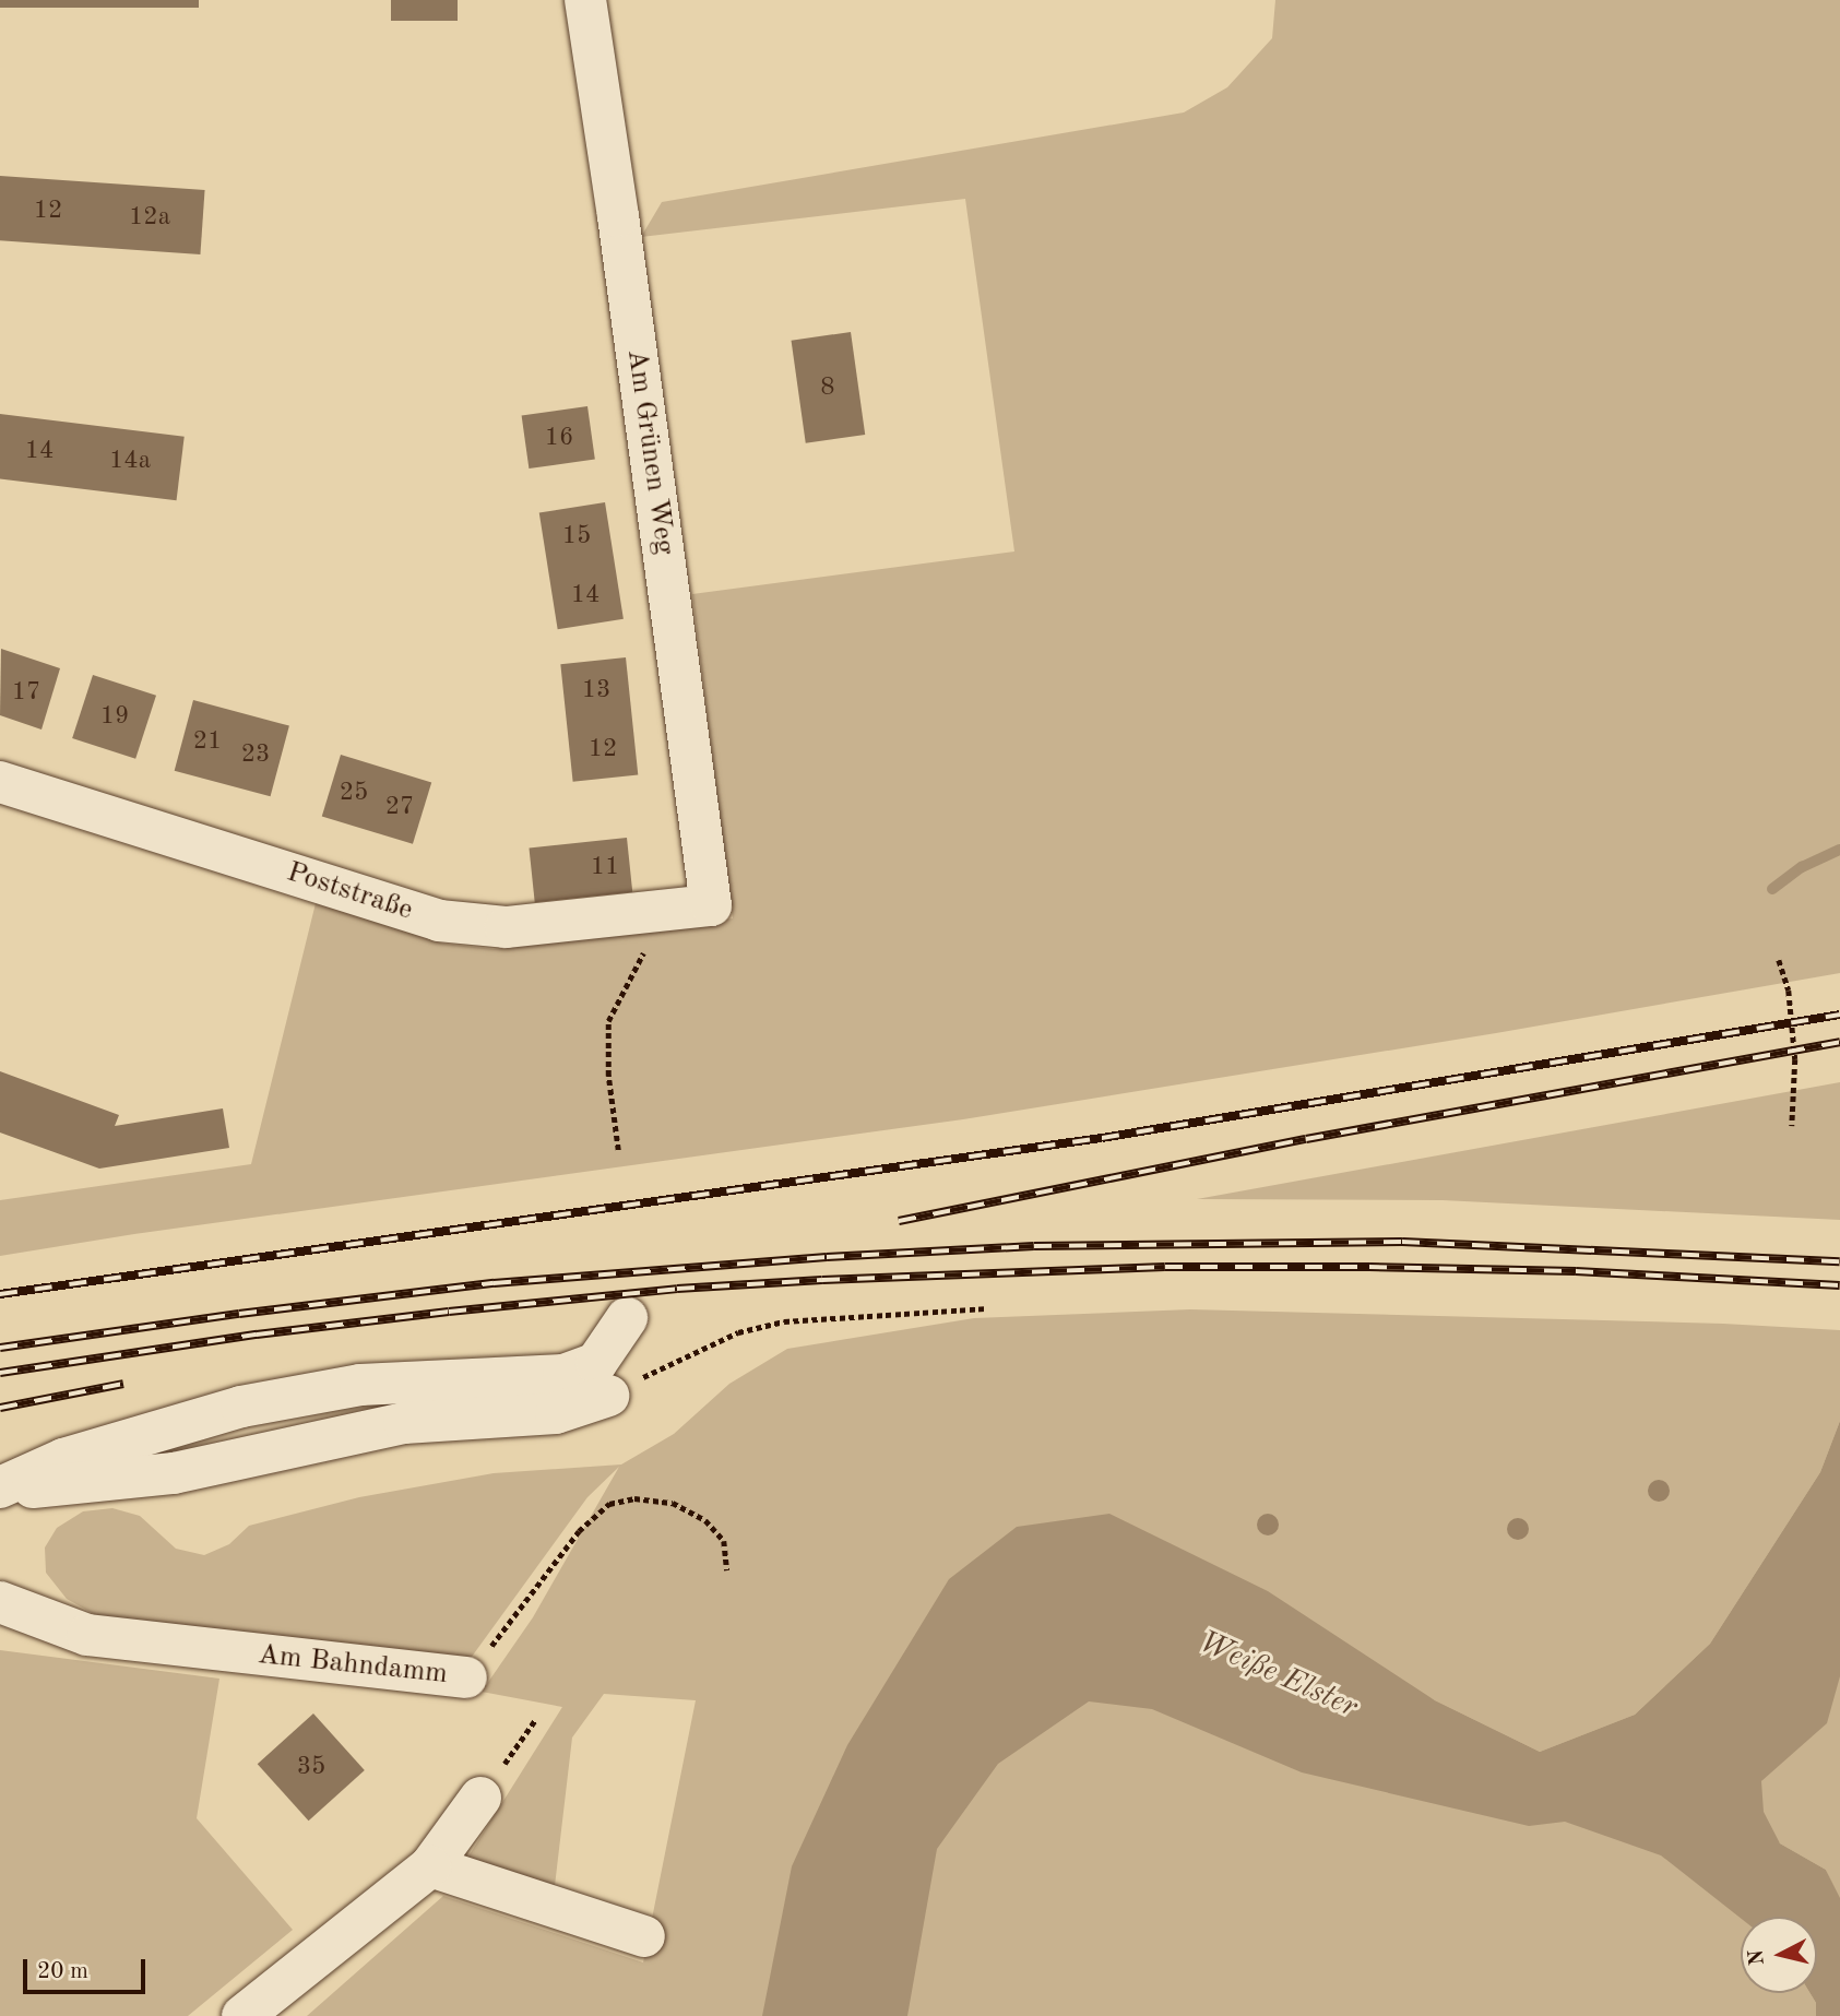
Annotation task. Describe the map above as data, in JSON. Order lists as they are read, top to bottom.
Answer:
{
  "streets": {
    "street": ["Am Grünen Weg", "Poststraße", "Am Bahndamm"]
  },
  "crossings": [
    ["Am Grünen Weg", "Poststraße"]
  ],
  "water": ["Weiße Elster"],
  "house_numbers": [
    "12",
    "12a",
    "8",
    "16",
    "14",
    "14a",
    "15",
    "14",
    "13",
    "17",
    "19",
    "21",
    "12",
    "23",
    "25",
    "27",
    "11",
    "35"
  ],
  "scale_bar": "20 m",
  "north": "left"
}
